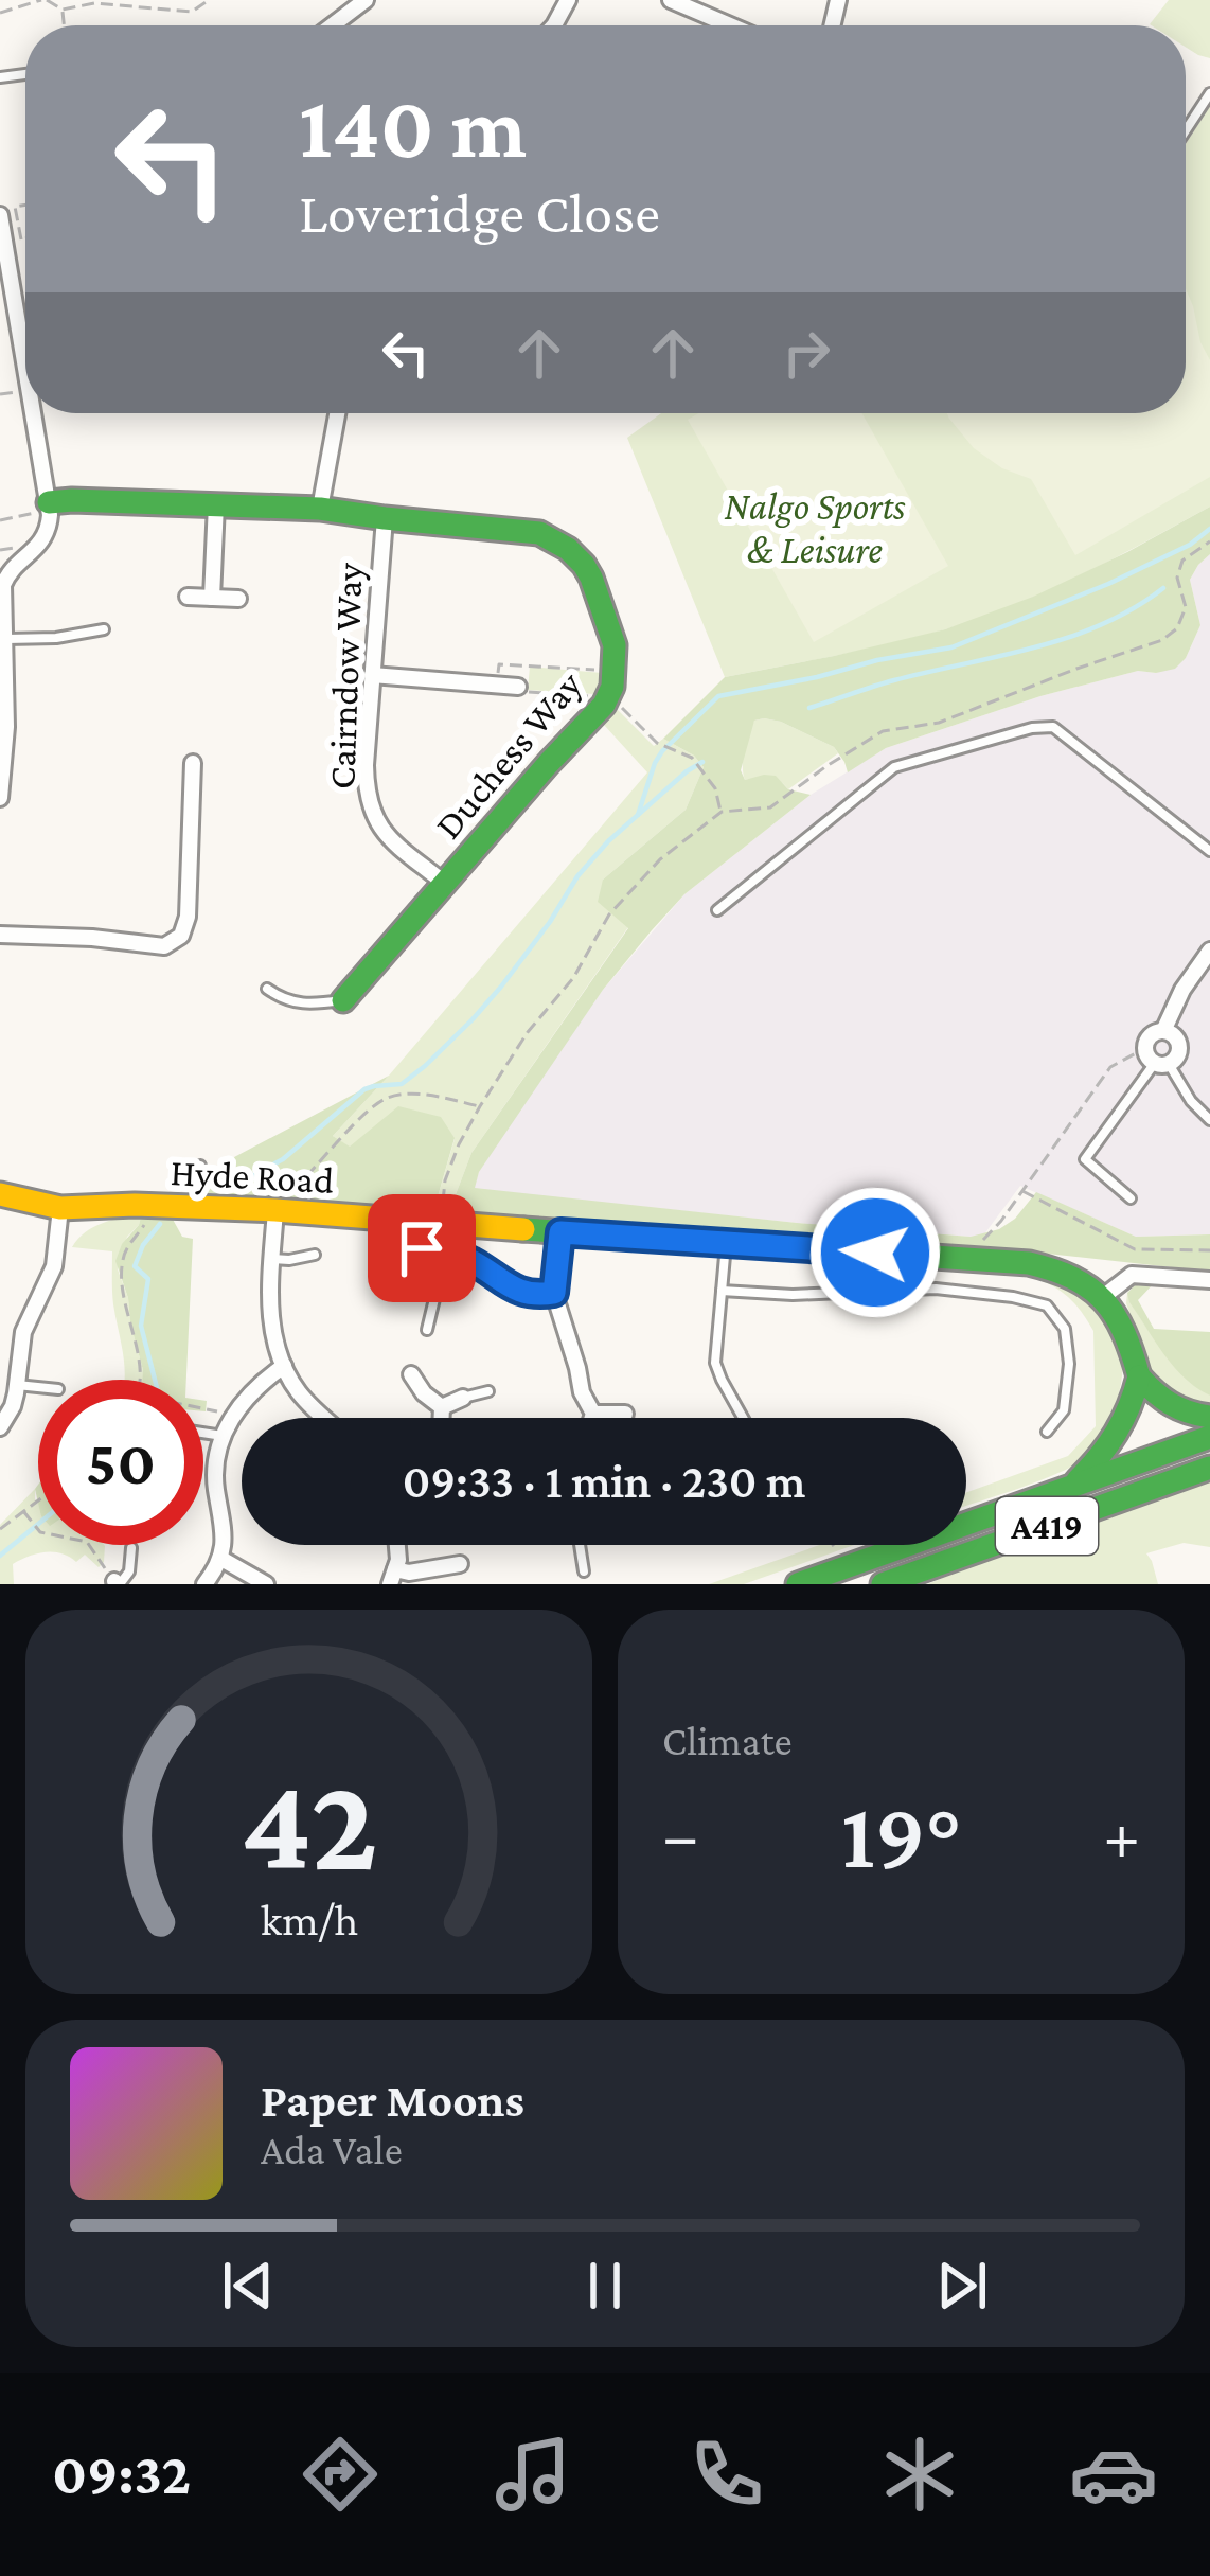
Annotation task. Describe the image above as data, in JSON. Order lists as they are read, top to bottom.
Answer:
{
  "streets": {
    "main road": ["Duchess Way", "Hyde Road", "A419"],
    "street": ["Cairndow Way"]
  },
  "crossings": [
    ["Cairndow Way", "Duchess Way"]
  ],
  "parks": ["Nalgo Sports & Leisure"],
  "page": {
    "turn": ["140 m", "Loveridge Close"],
    "limit": "50",
    "trip": "09:33 · 1 min · 230 m",
    "tile": "Climate",
    "heat": ["−", "19°", "+"],
    "song": ["Paper Moons", "Ada Vale"],
    "tabs": "09:32",
    "gauge": ["42", "km/h"]
  }
}
